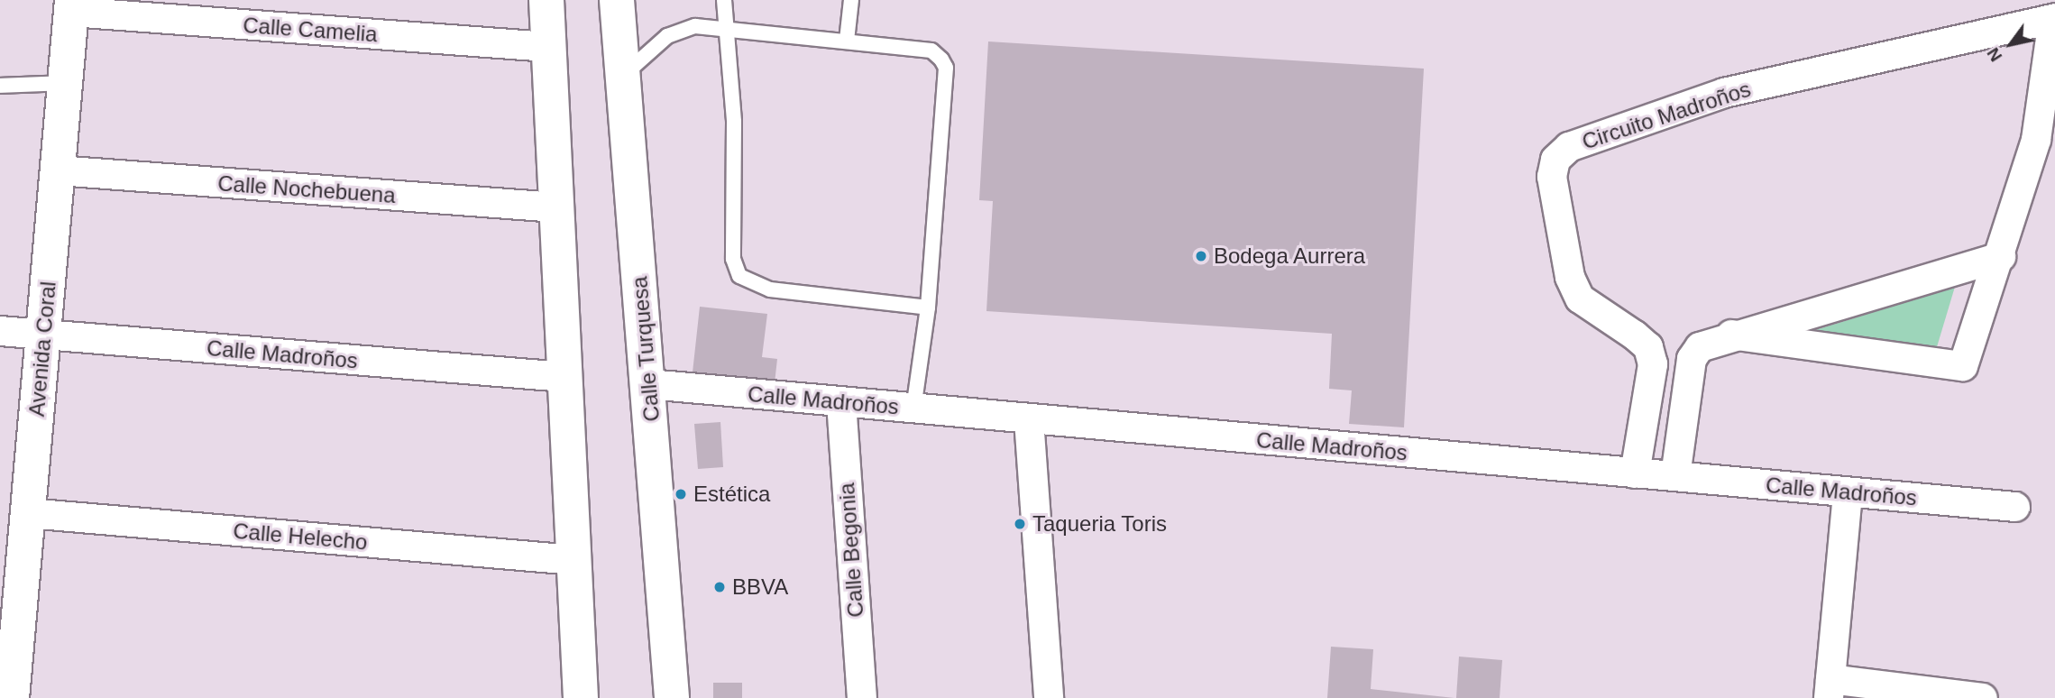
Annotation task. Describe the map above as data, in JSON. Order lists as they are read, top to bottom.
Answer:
{
  "streets": {
    "main road": ["Avenida Coral", "Calle Turquesa"],
    "street": [
      "Calle Camelia",
      "Circuito Madroños",
      "Calle Nochebuena",
      "Calle Madroños",
      "Calle Helecho",
      "Calle Begonia"
    ]
  },
  "crossings": [
    ["Calle Camelia", "Avenida Coral"],
    ["Circuito Madroños", "Calle Madroños"],
    ["Calle Nochebuena", "Avenida Coral"],
    ["Avenida Coral", "Calle Madroños"],
    ["Avenida Coral", "Calle Helecho"],
    ["Calle Turquesa", "Calle Madroños"],
    ["Calle Madroños", "Calle Begonia"]
  ],
  "places": [
    "Bodega Aurrera",
    "Estética",
    "Taqueria Toris",
    "BBVA"
  ],
  "north": "bottom left"
}
